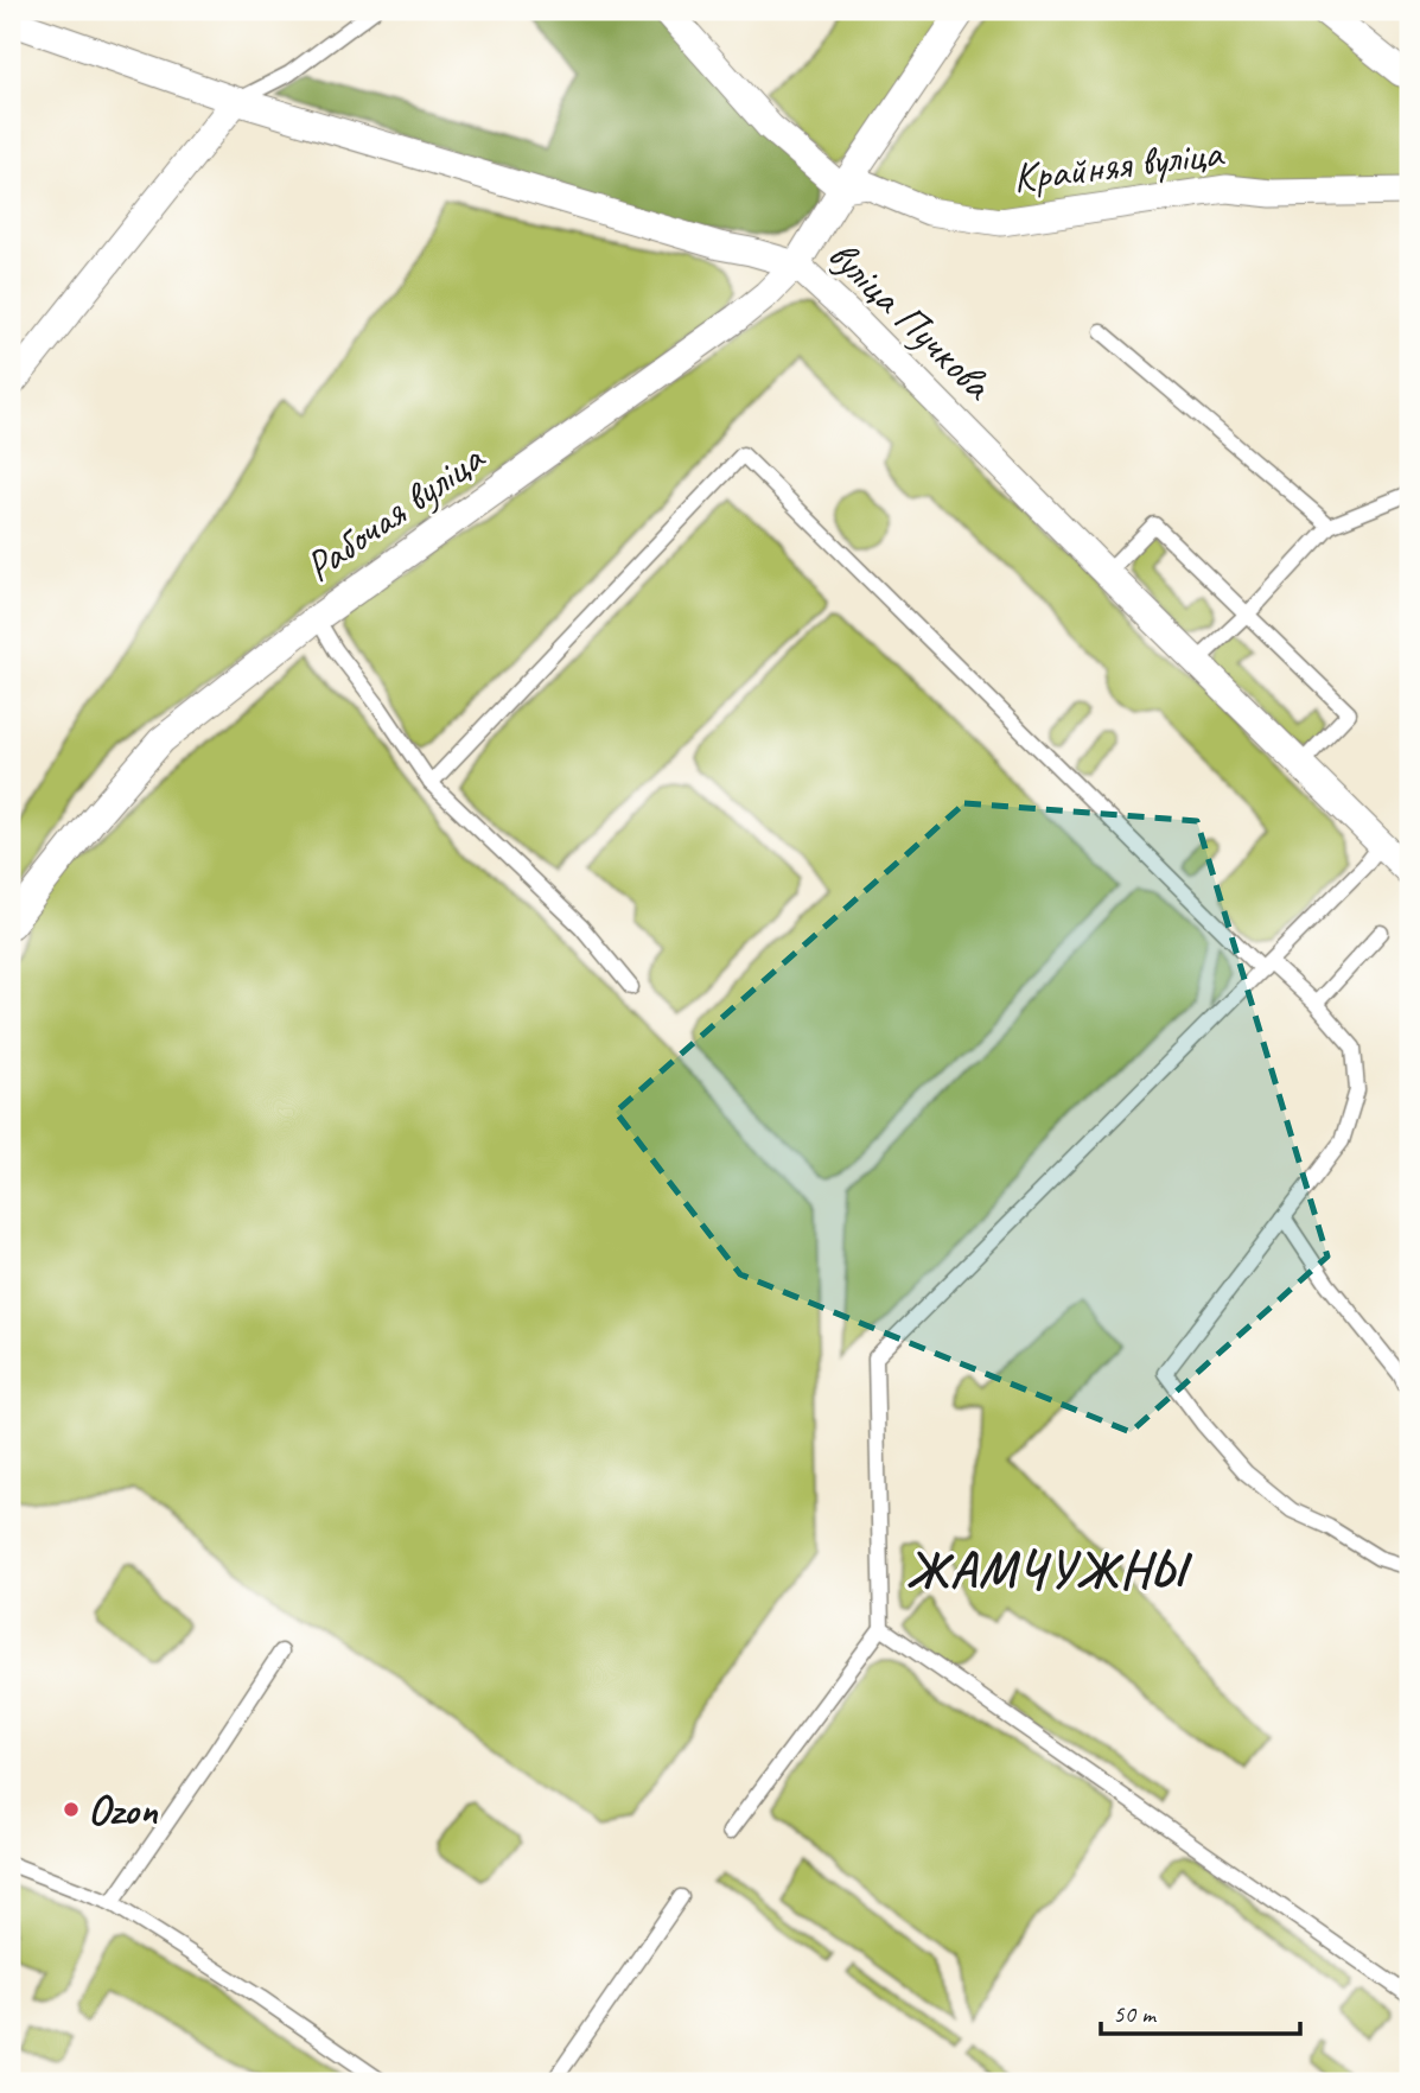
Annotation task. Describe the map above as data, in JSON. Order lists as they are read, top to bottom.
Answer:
{
  "streets": {
    "street": ["Крайняя вуліца", "вуліца Пучкова", "Рабочая вуліца"]
  },
  "crossings": [
    ["Крайняя вуліца", "Рабочая вуліца"],
    ["вуліца Пучкова", "Рабочая вуліца"]
  ],
  "districts": ["ЖАМЧУЖНЫ"],
  "places": ["Ozon"],
  "scale_bar": "50 m"
}
